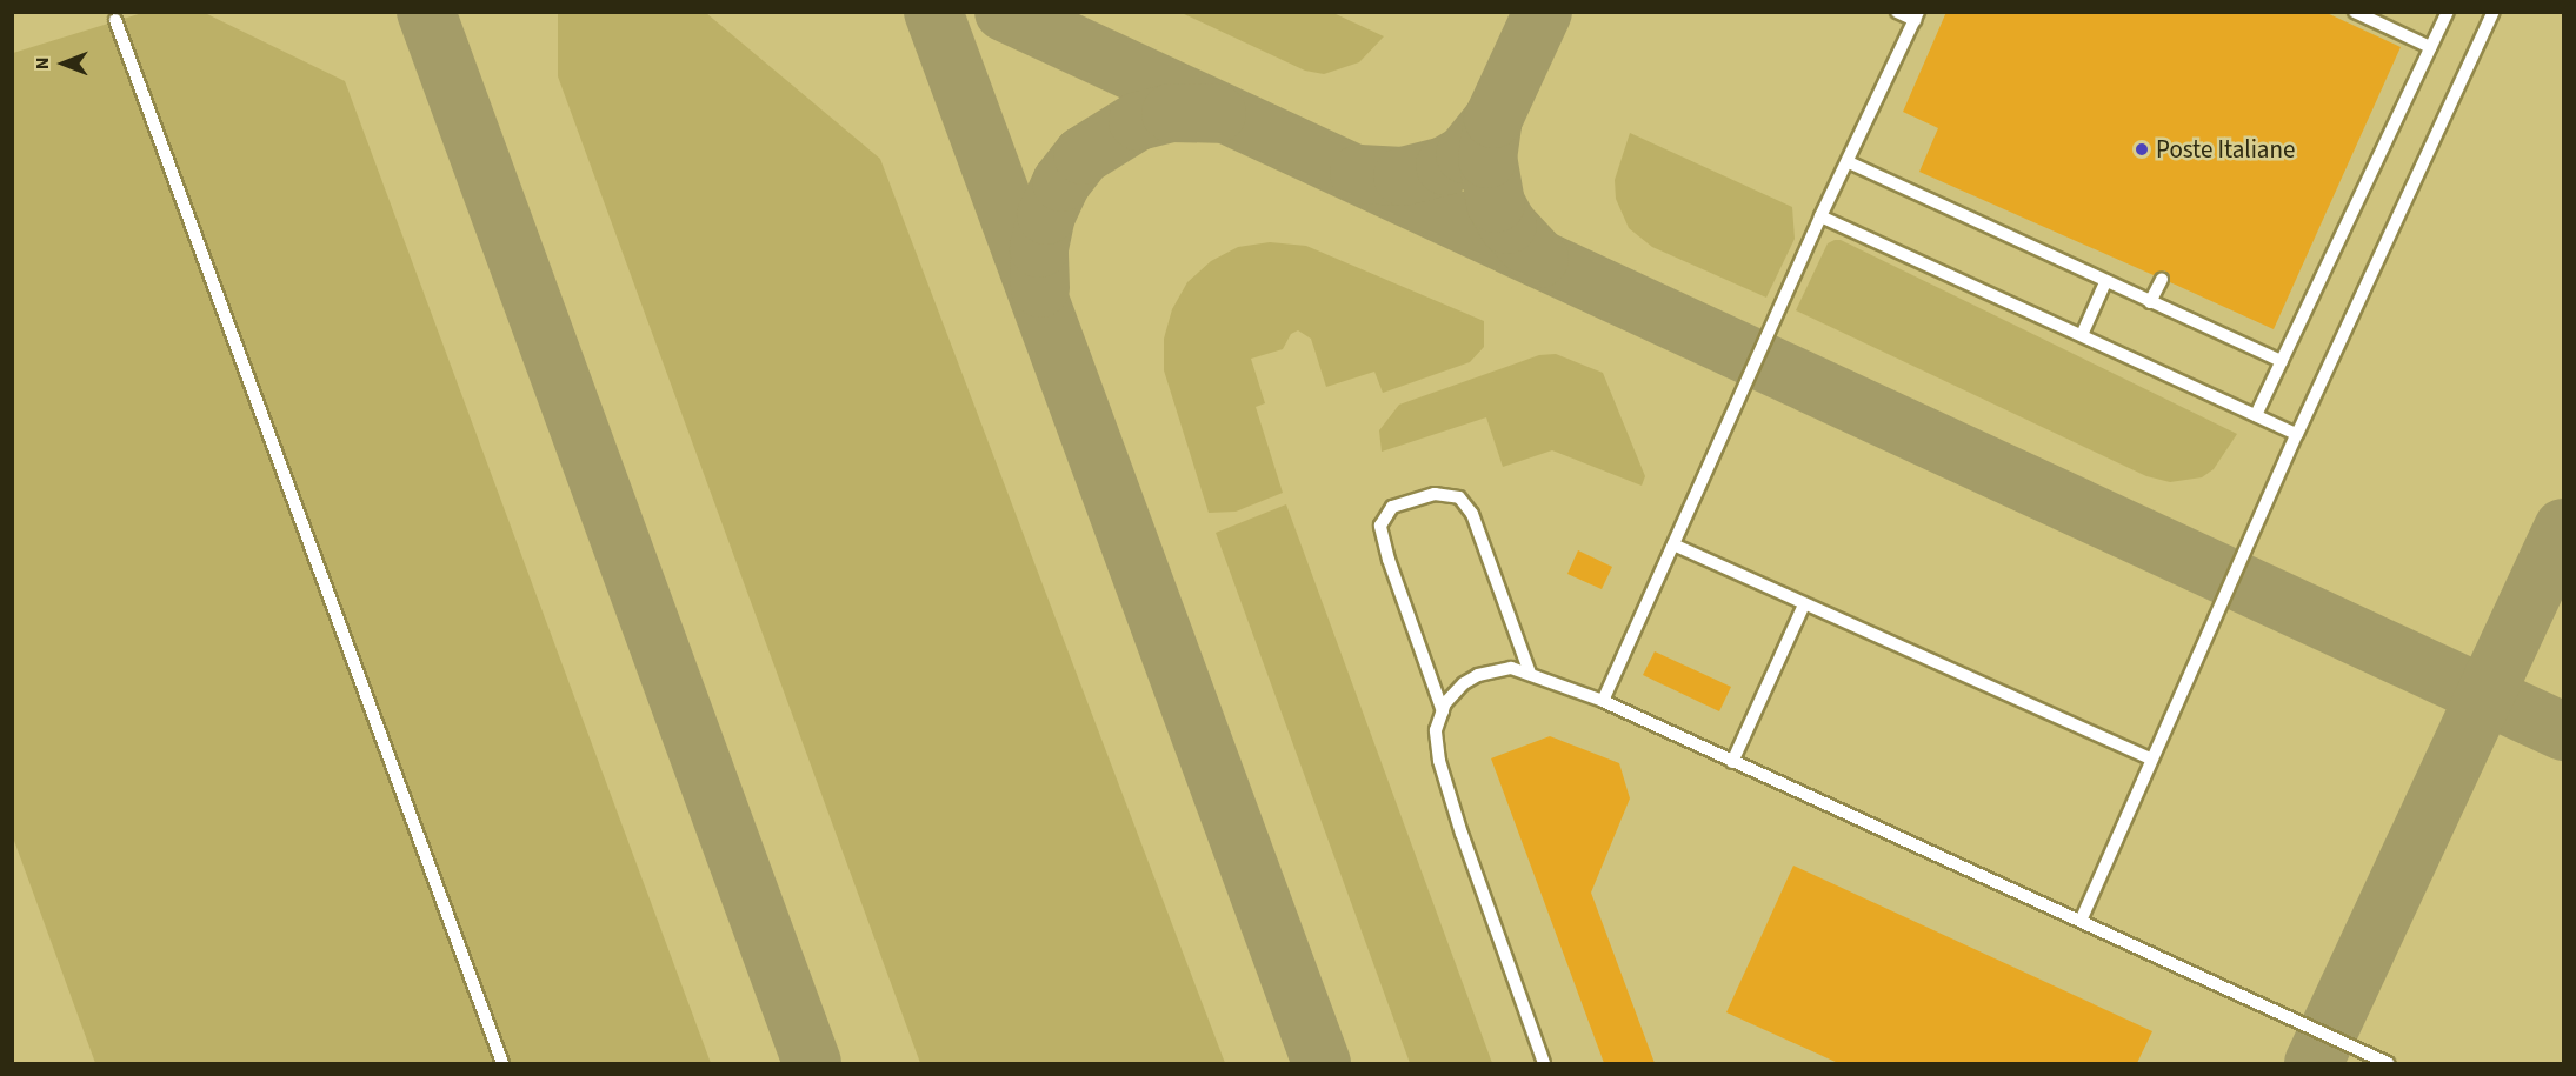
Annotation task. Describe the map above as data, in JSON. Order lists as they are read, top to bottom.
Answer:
{
  "places": ["Poste Italiane"],
  "north": "left"
}
